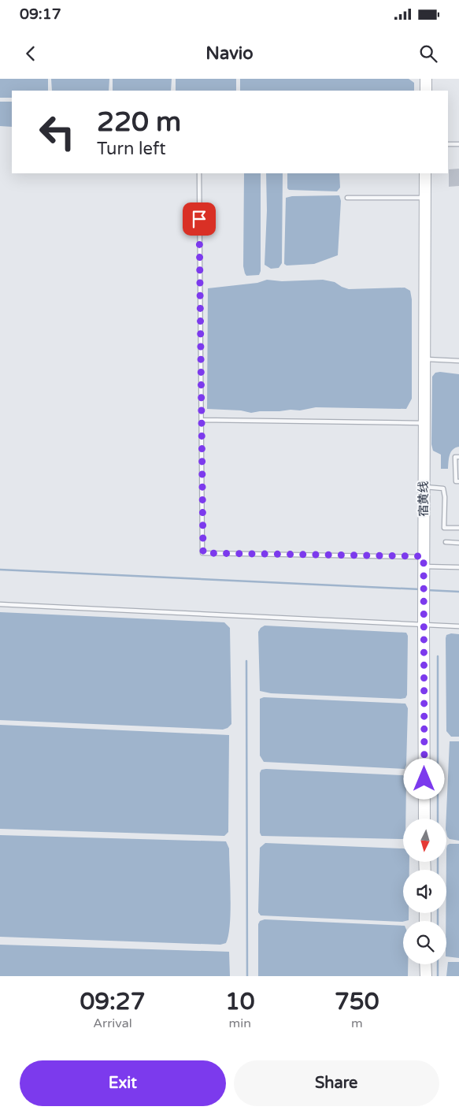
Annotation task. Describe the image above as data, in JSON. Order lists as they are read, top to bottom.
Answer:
{
  "streets": {
    "main road": ["宿黄线"]
  },
  "north": "bottom",
  "page": {
    "status": "09:17",
    "header": "Navio",
    "turn": ["220 m", "Turn left"],
    "eta": [
      "09:27",
      "Arrival",
      "10",
      "min",
      "750",
      "m"
    ],
    "buttons": ["Exit", "Share"]
  }
}
